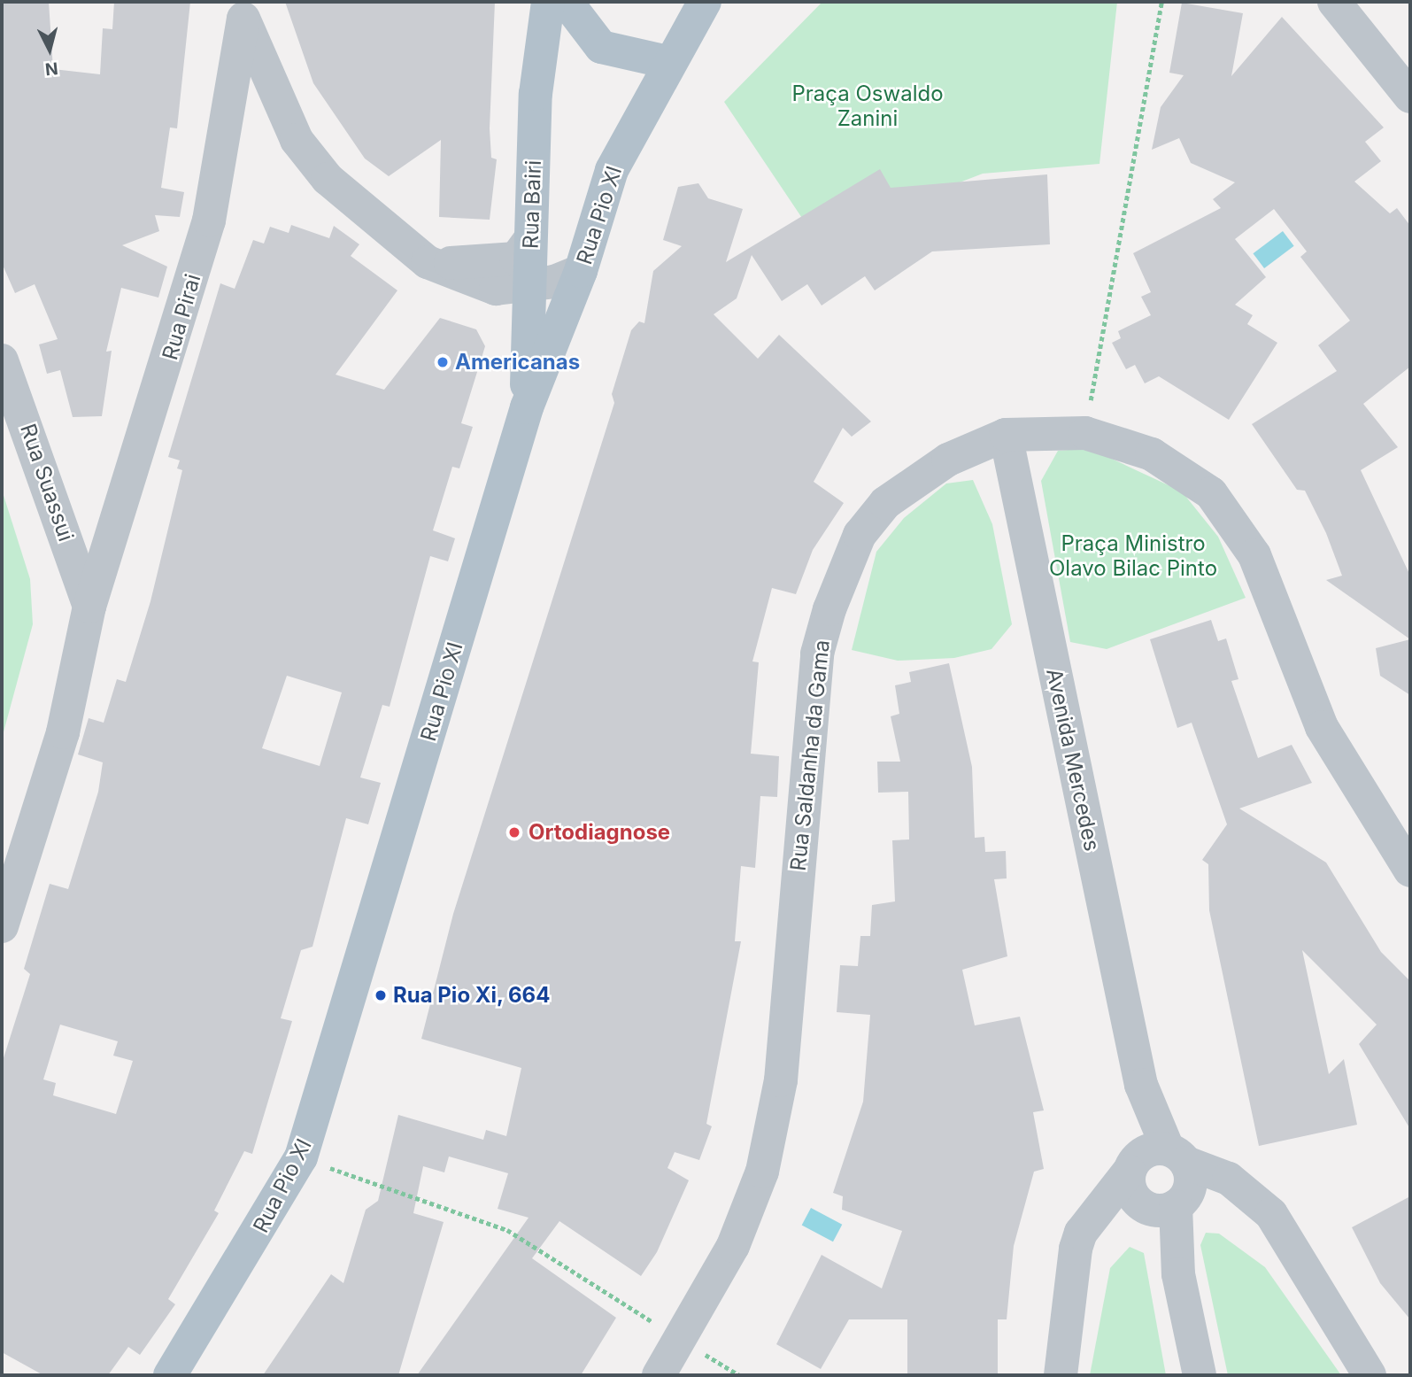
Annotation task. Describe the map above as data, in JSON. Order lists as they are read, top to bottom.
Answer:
{
  "streets": {
    "main road": ["Rua Bairi", "Rua Pio XI"],
    "street": [
      "Rua Pirai",
      "Rua Suassui",
      "Rua Saldanha da Gama",
      "Avenida Mercedes"
    ]
  },
  "crossings": [
    ["Rua Bairi", "Rua Pio XI"],
    ["Rua Pirai", "Rua Suassui"],
    ["Rua Saldanha da Gama", "Avenida Mercedes"]
  ],
  "parks": ["Praça Oswaldo Zanini", "Praça Ministro Olavo Bilac Pinto"],
  "places": ["Americanas", "Ortodiagnose", "Rua Pio Xi, 664"],
  "north": "bottom"
}
